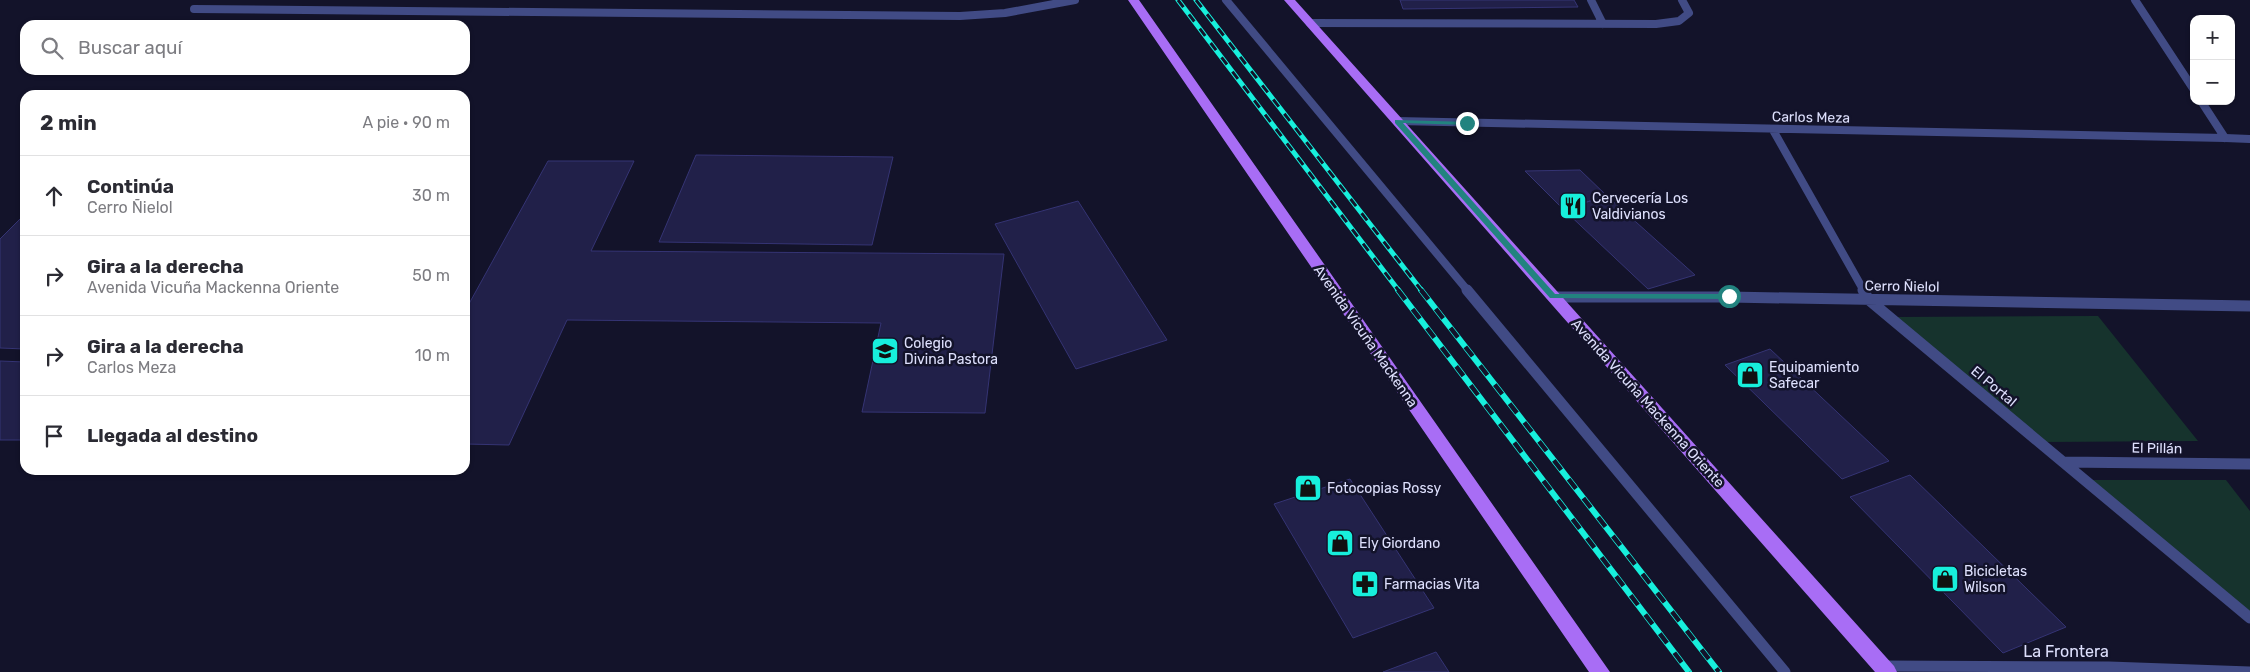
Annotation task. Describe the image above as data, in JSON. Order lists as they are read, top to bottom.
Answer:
{
  "streets": {
    "main road": ["Avenida Vicuña Mackenna", "Avenida Vicuña Mackenna Oriente"],
    "street": [
      "Carlos Meza",
      "Cerro Ñielol",
      "El Portal",
      "El Pillán",
      "La Frontera"
    ]
  },
  "crossings": [
    ["Carlos Meza", "El Portal"],
    ["Carlos Meza", "Avenida Vicuña Mackenna Oriente"],
    ["Cerro Ñielol", "El Portal"],
    ["Cerro Ñielol", "Avenida Vicuña Mackenna Oriente"],
    ["El Portal", "El Pillán"],
    ["Avenida Vicuña Mackenna Oriente", "La Frontera"]
  ],
  "places": {
    "restaurant": ["Cervecería Los Valdivianos"],
    "school or university": ["Colegio Divina Pastora"],
    "shop": [
      "Equipamiento Safecar",
      "Fotocopias Rossy",
      "Ely Giordano",
      "Bicicletas Wilson"
    ],
    "pharmacy": ["Farmacias Vita"]
  },
  "page": {
    "map_buttons": ["+", "−"],
    "search": "Buscar aquí",
    "heading": ["2 min", "A pie · 90 m"],
    "list": [
      ["Continúa", "Cerro Ñielol", "30 m"],
      ["Gira a la derecha", "Avenida Vicuña Mackenna Oriente", "50 m"],
      ["Gira a la derecha", "Carlos Meza", "10 m"],
      "Llegada al destino"
    ]
  }
}
